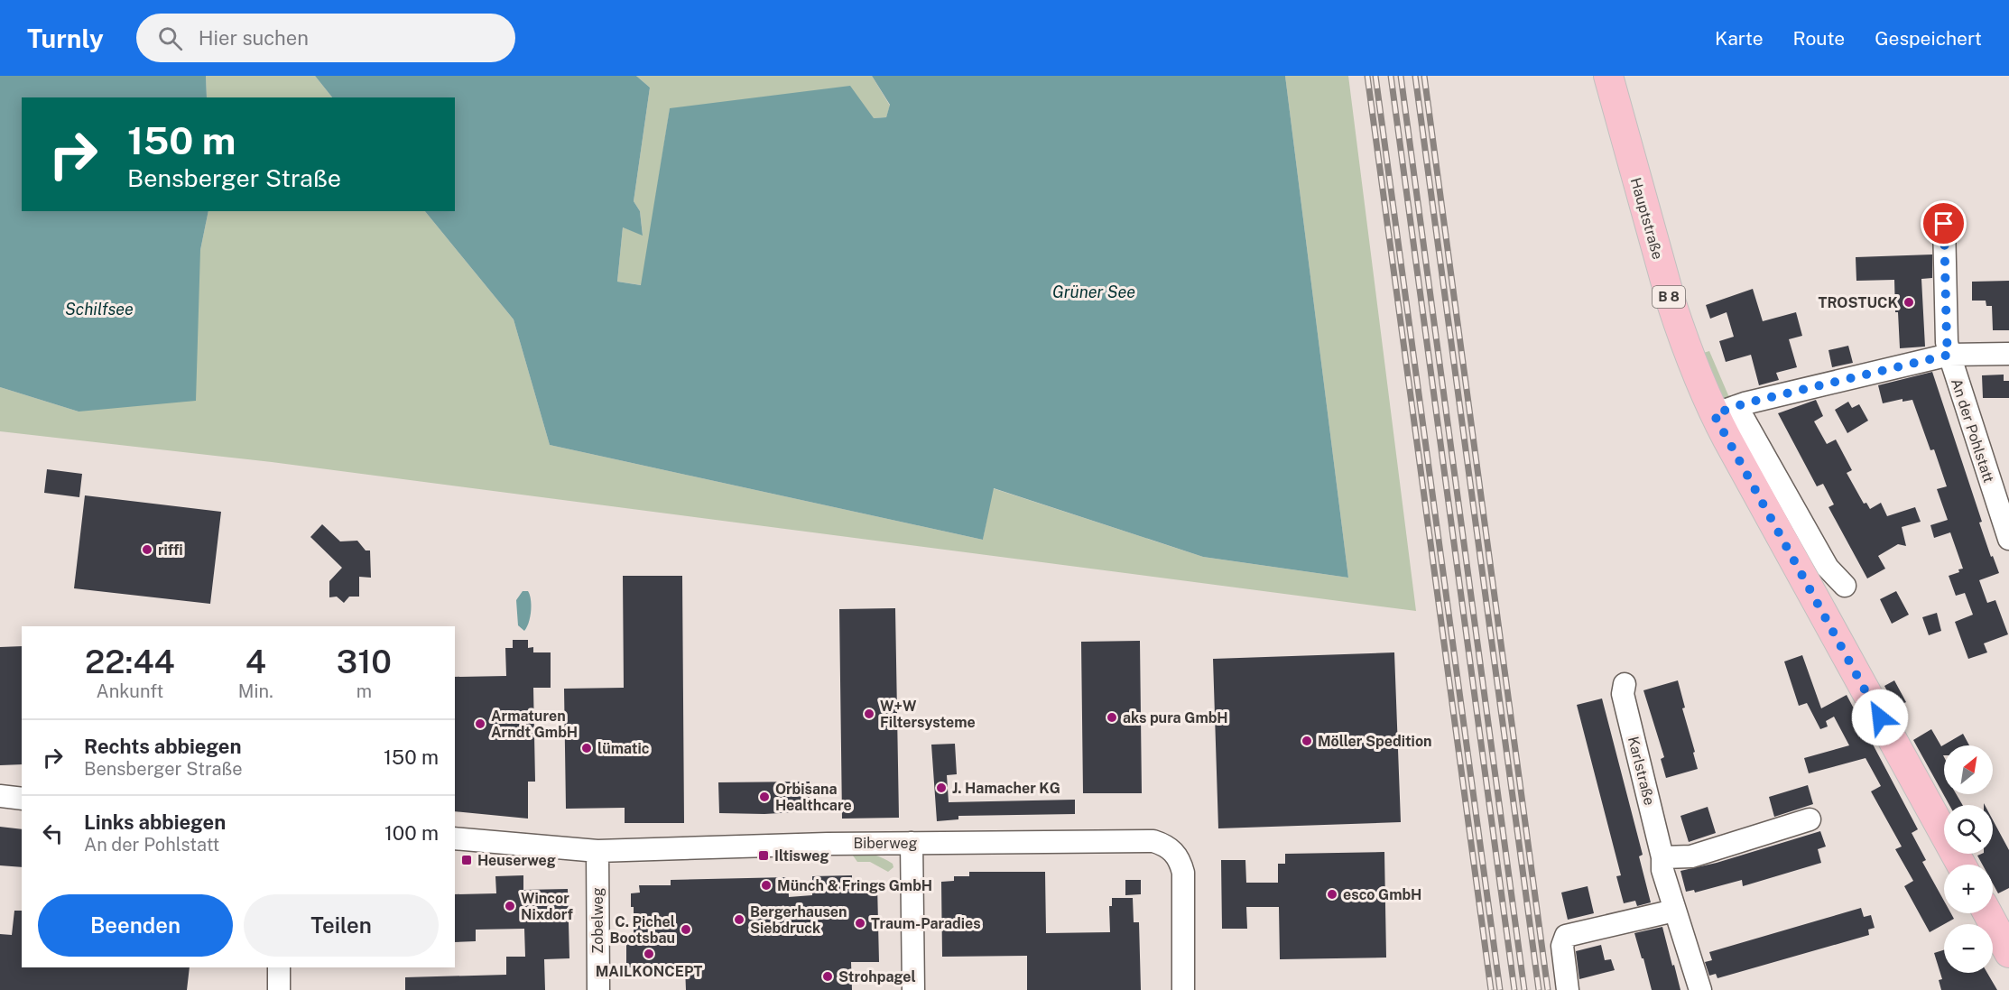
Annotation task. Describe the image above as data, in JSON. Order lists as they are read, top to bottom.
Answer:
{
  "streets": {
    "main road": ["Hauptstraße", "B 8"],
    "street": [
      "An der Pohlstatt",
      "Karlstraße",
      "Biberweg",
      "Zobelweg"
    ]
  },
  "crossings": [
    ["Biberweg", "Zobelweg"]
  ],
  "water": ["Grüner See", "Schilfsee"],
  "places": {
    "other": [
      "TROSTUCK",
      "riffi",
      "W+W Filtersysteme",
      "aks pura GmbH",
      "Armaturen Arndt GmbH",
      "Möller Spedition",
      "lümatic",
      "J. Hamacher KG",
      "Orbisana Healthcare",
      "Münch & Frings GmbH",
      "esco GmbH",
      "Wincor Nixdorf",
      "Bergerhausen Siebdruck",
      "Traum-Paradies",
      "C. Pichel Bootsbau",
      "MAILKONCEPT",
      "Strohpagel"
    ],
    "transit": ["Iltisweg", "Heuserweg"]
  },
  "north": "top right",
  "page": {
    "header": "Turnly",
    "search": "Hier suchen",
    "nav": ["Karte", "Route", "Gespeichert"],
    "turn": ["150 m", "Bensberger Straße"],
    "eta": [
      "22:44",
      "Ankunft",
      "4",
      "Min.",
      "310",
      "m"
    ],
    "list": [
      {
        "name": "Rechts abbiegen",
        "note": "Bensberger Straße",
        "value": "150 m"
      },
      {
        "name": "Links abbiegen",
        "note": "An der Pohlstatt",
        "value": "100 m"
      }
    ],
    "map_buttons": ["+", "−"],
    "buttons": ["Beenden", "Teilen"]
  }
}
